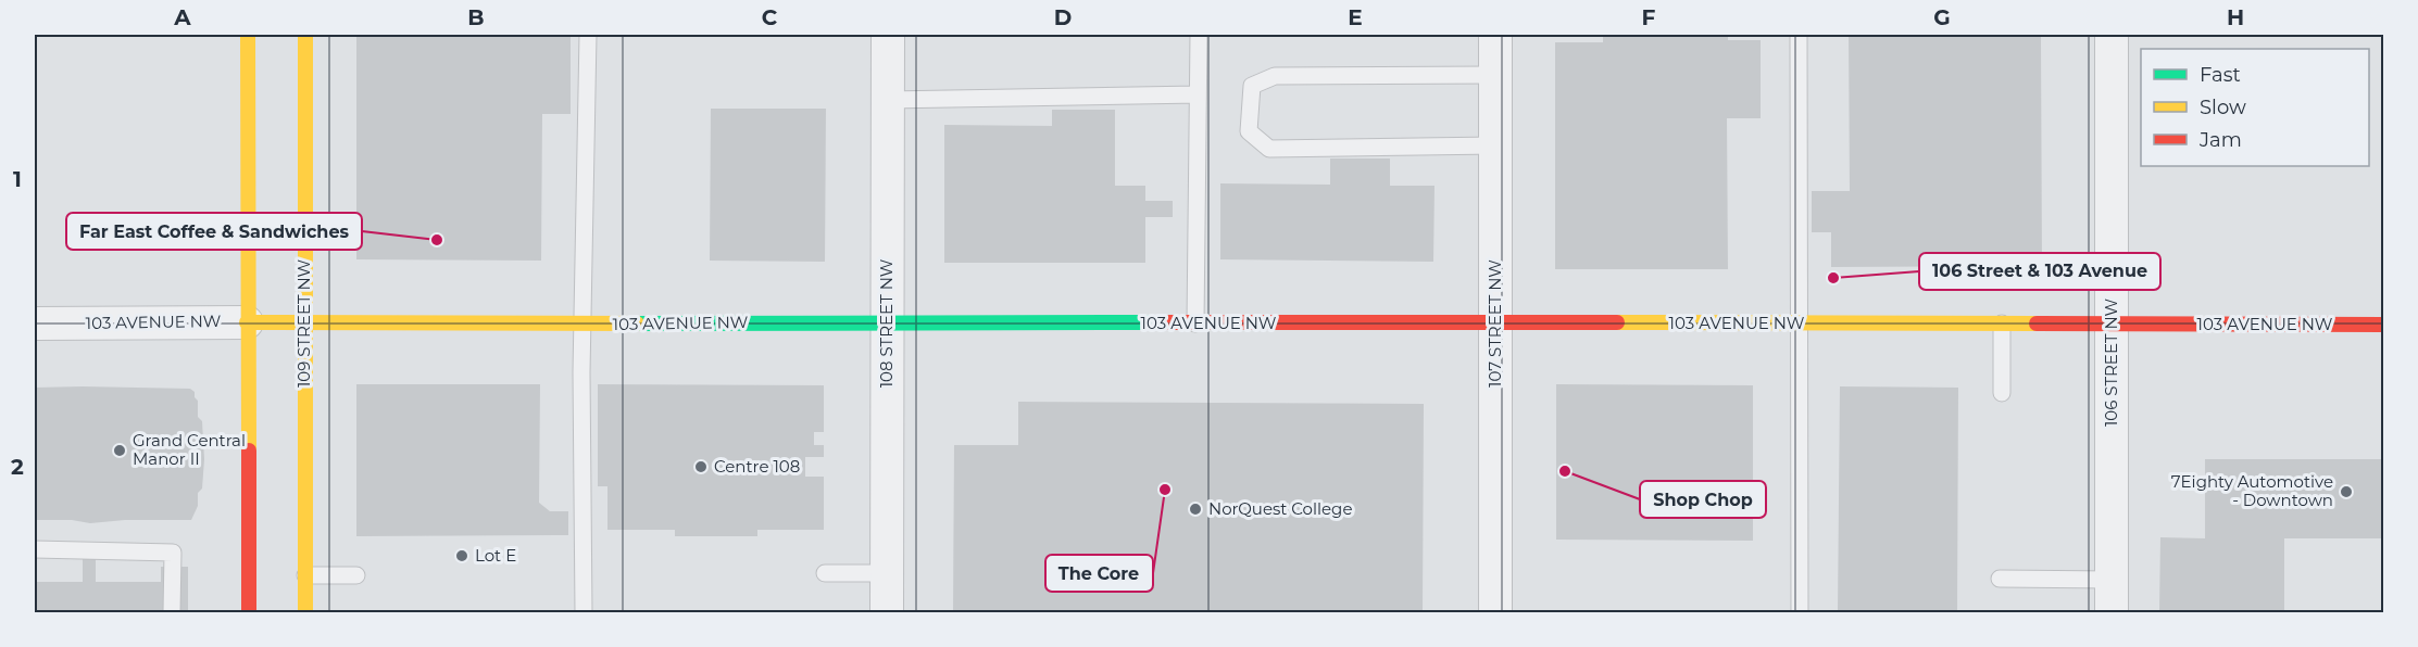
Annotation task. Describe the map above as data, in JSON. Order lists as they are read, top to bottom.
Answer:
{
  "streets": {
    "street": [
      "103 AVENUE NW",
      "109 STREET NW",
      "108 STREET NW",
      "107 STREET NW",
      "106 STREET NW"
    ]
  },
  "crossings": [
    ["103 AVENUE NW", "109 STREET NW"],
    ["103 AVENUE NW", "108 STREET NW"],
    ["103 AVENUE NW", "107 STREET NW"],
    ["103 AVENUE NW", "106 STREET NW"]
  ],
  "places": [
    "Far East Coffee & Sandwiches",
    "106 Street & 103 Avenue",
    "Grand Central Manor II",
    "Centre 108",
    "Shop Chop",
    "The Core",
    "7Eighty Automotive - Downtown",
    "NorQuest College",
    "Lot E"
  ],
  "legend": ["Fast", "Slow", "Jam"],
  "grid": {
    "columns": [
      "A",
      "B",
      "C",
      "D",
      "E",
      "F",
      "G",
      "H"
    ],
    "rows": ["1", "2"]
  }
}
